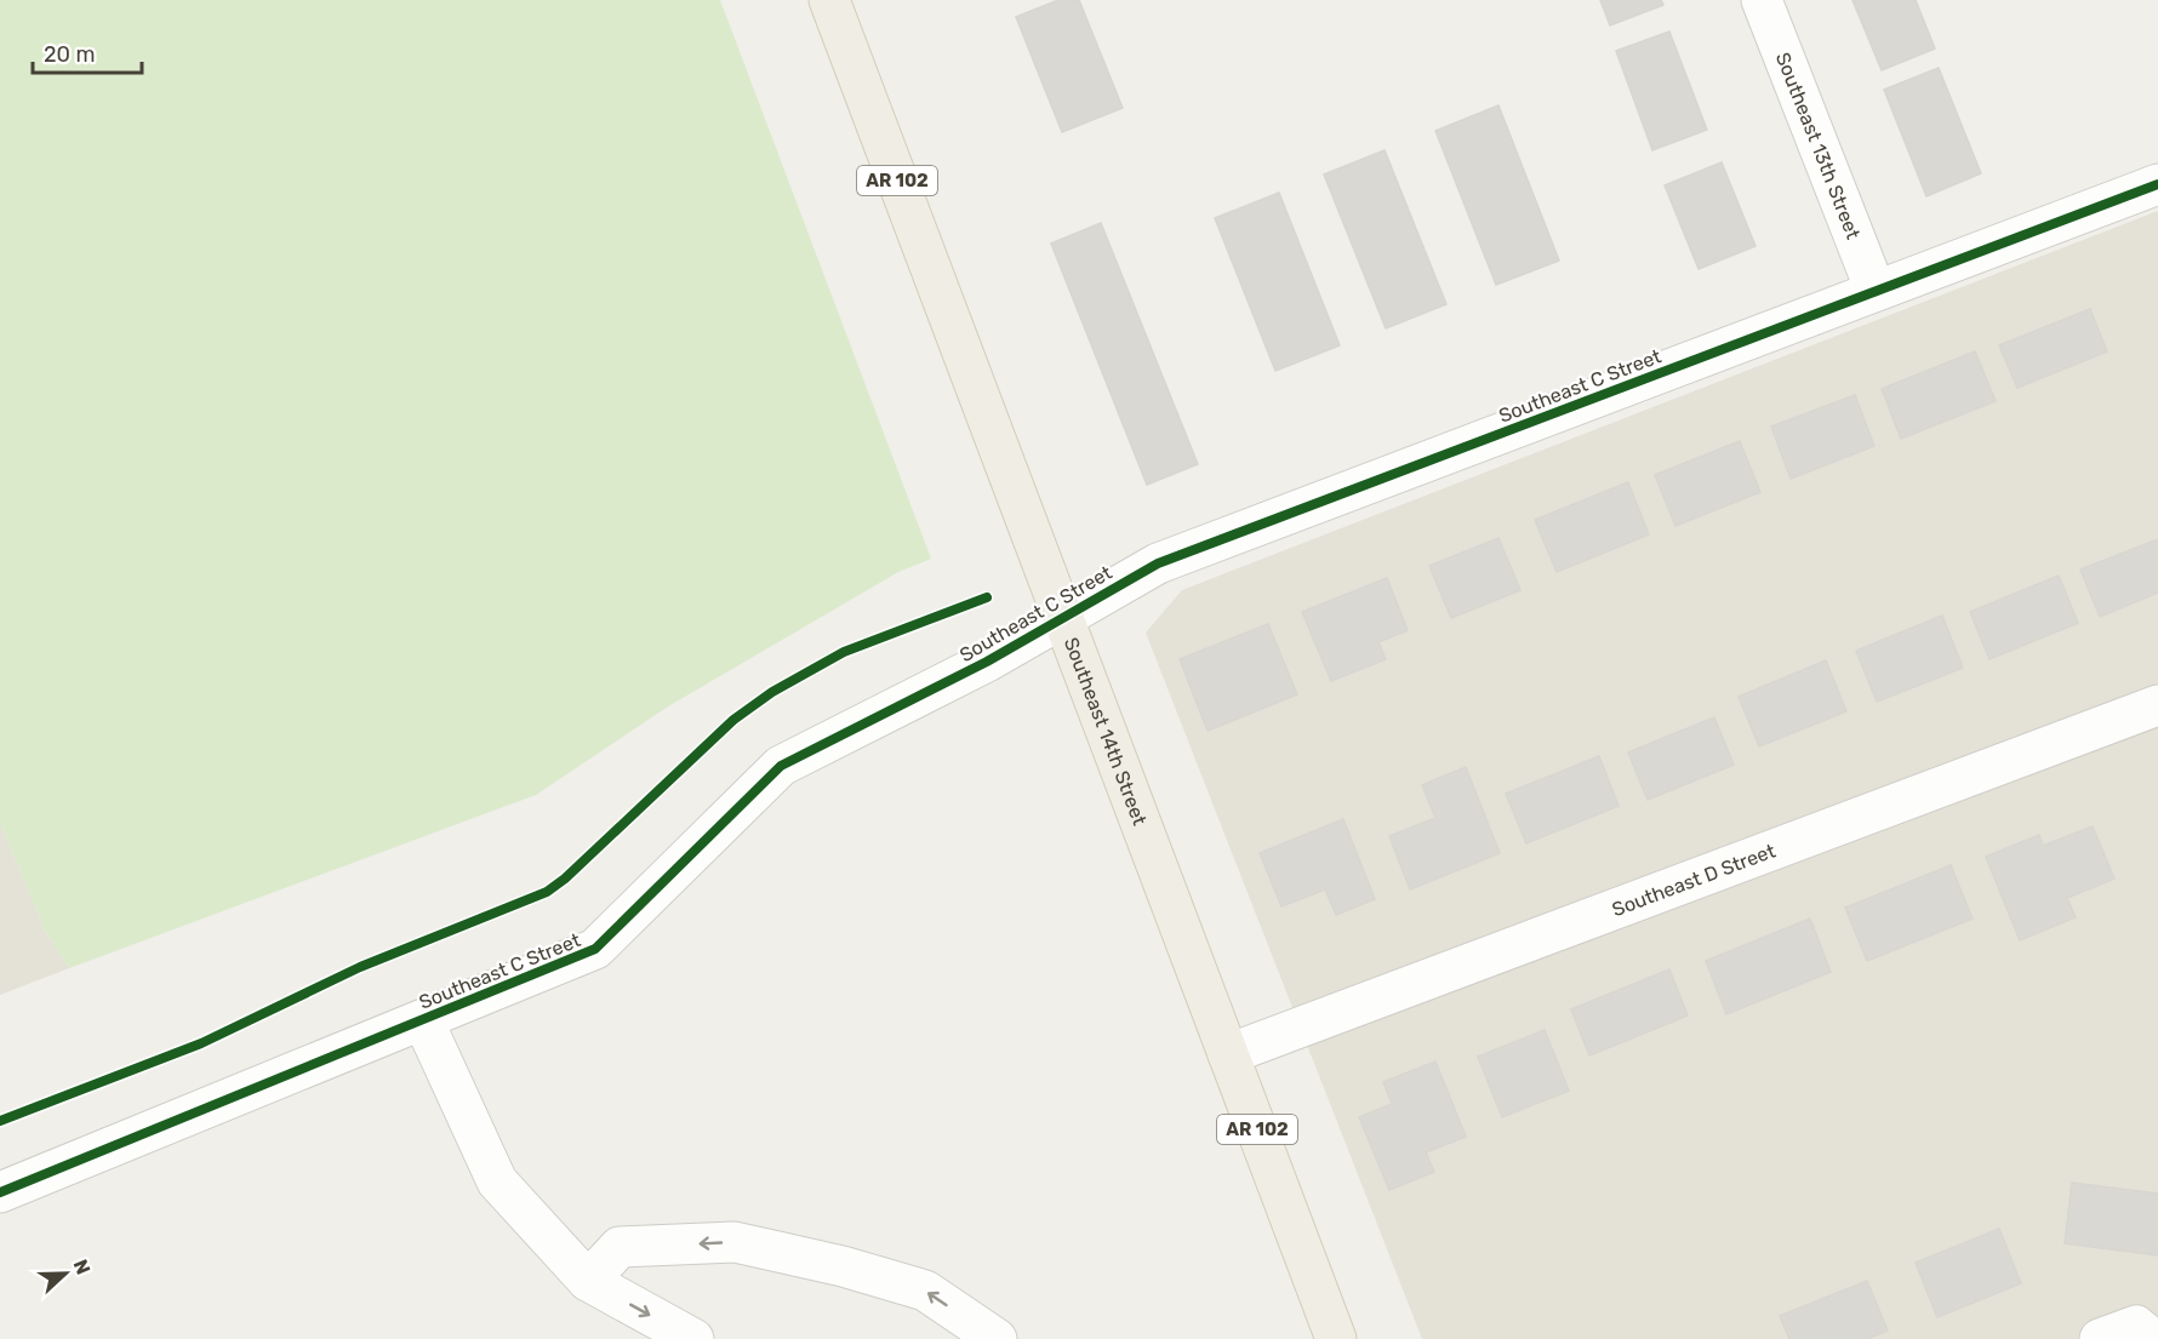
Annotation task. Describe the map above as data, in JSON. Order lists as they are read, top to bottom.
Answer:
{
  "streets": {
    "main road": ["AR 102", "Southeast 14th Street"],
    "street": ["Southeast 13th Street", "Southeast C Street", "Southeast D Street"]
  },
  "crossings": [
    ["Southeast 13th Street", "Southeast C Street"],
    ["Southeast C Street", "Southeast 14th Street"],
    ["Southeast 14th Street", "Southeast D Street"]
  ],
  "scale_bar": "20 m",
  "north": "right"
}
